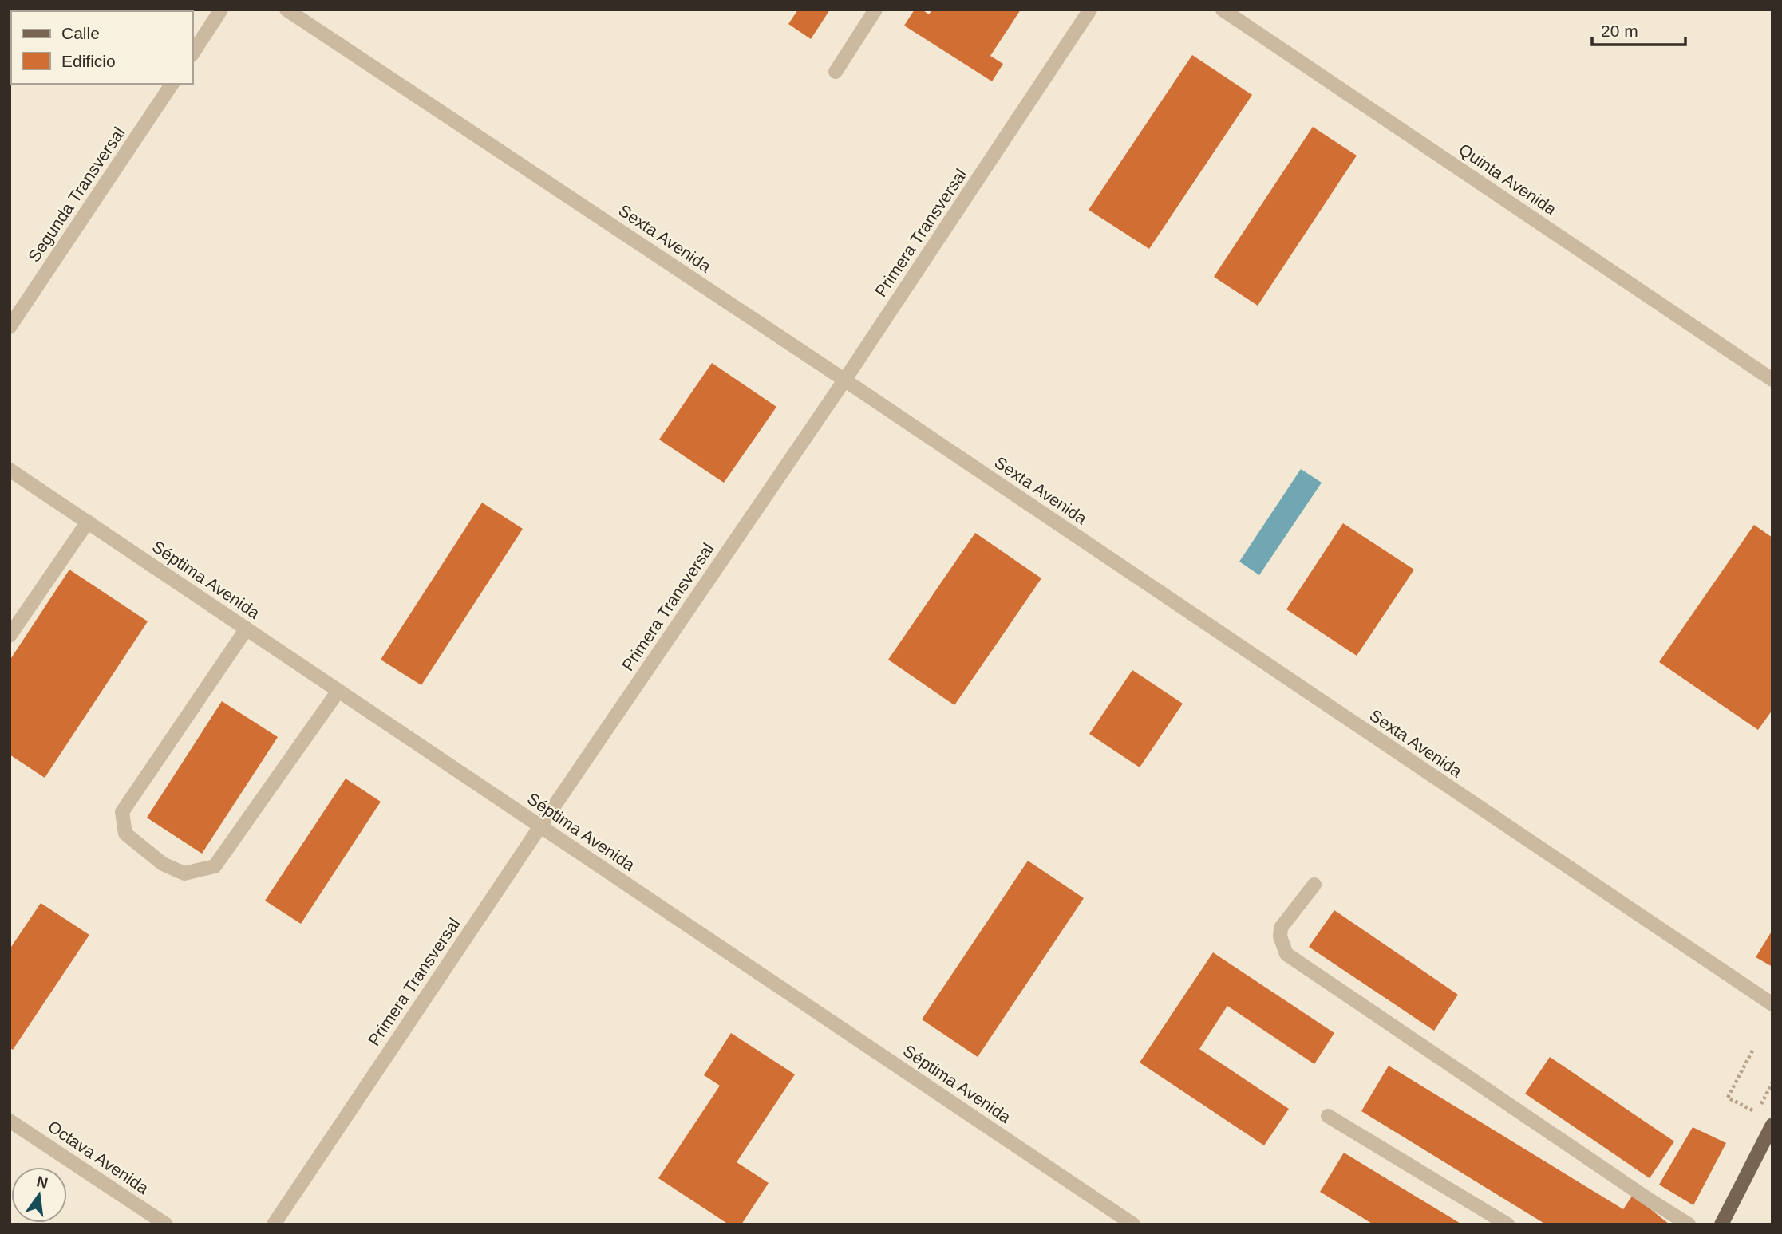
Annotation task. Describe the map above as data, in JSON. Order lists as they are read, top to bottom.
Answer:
{
  "streets": {
    "street": [
      "Quinta Avenida",
      "Segunda Transversal",
      "Primera Transversal",
      "Sexta Avenida",
      "Séptima Avenida",
      "Octava Avenida"
    ]
  },
  "crossings": [
    ["Primera Transversal", "Sexta Avenida"],
    ["Primera Transversal", "Séptima Avenida"]
  ],
  "legend": ["Calle", "Edificio"],
  "scale_bar": "20 m",
  "north": "top"
}
